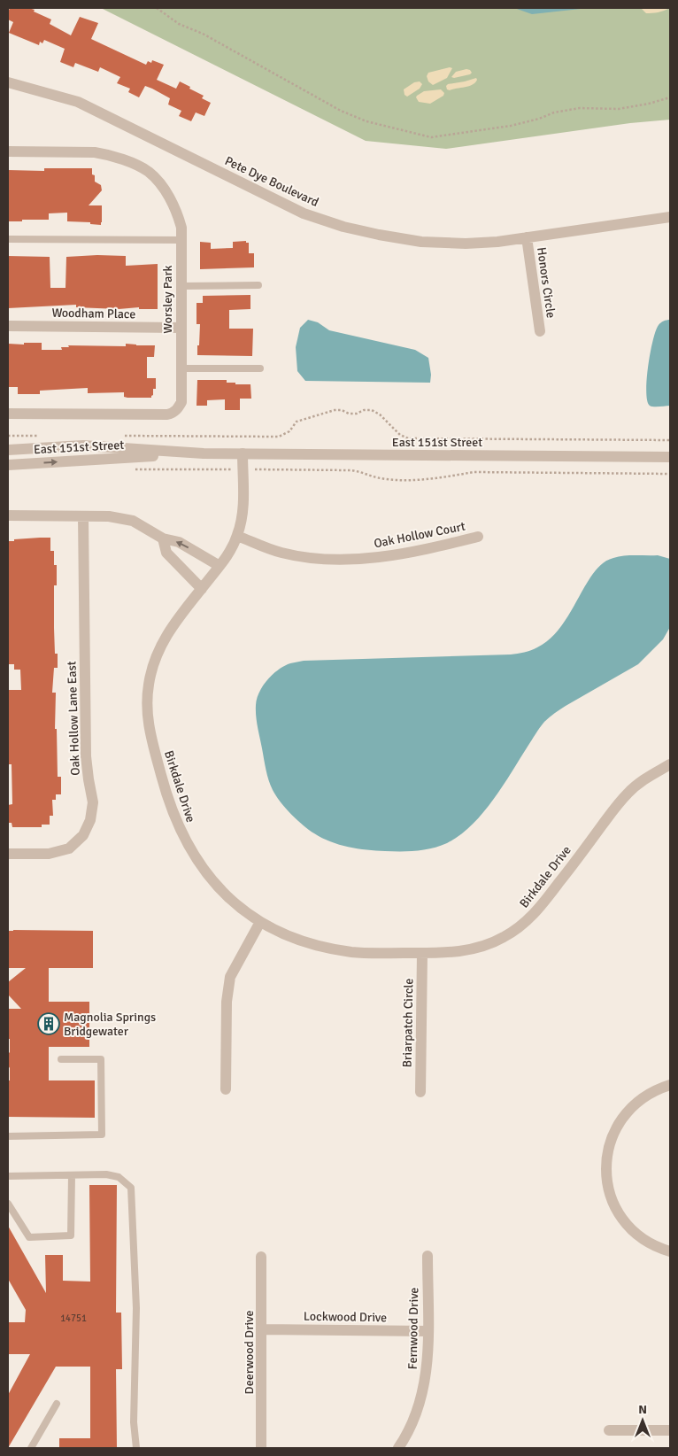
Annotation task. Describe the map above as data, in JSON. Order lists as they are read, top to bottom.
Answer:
{
  "streets": {
    "street": [
      "Pete Dye Boulevard",
      "Honors Circle",
      "Worsley Park",
      "Woodham Place",
      "East 151st Street",
      "Oak Hollow Court",
      "Oak Hollow Lane East",
      "Birkdale Drive",
      "Briarpatch Circle",
      "Lockwood Drive",
      "Fernwood Drive",
      "Deerwood Drive"
    ]
  },
  "crossings": [
    ["Pete Dye Boulevard", "Honors Circle"],
    ["Worsley Park", "Woodham Place"],
    ["East 151st Street", "Birkdale Drive"],
    ["Oak Hollow Court", "Birkdale Drive"],
    ["Birkdale Drive", "Briarpatch Circle"],
    ["Lockwood Drive", "Fernwood Drive"],
    ["Lockwood Drive", "Deerwood Drive"]
  ],
  "places": {
    "building": ["Magnolia Springs Bridgewater"]
  },
  "house_numbers": ["14751"],
  "north": "top"
}
